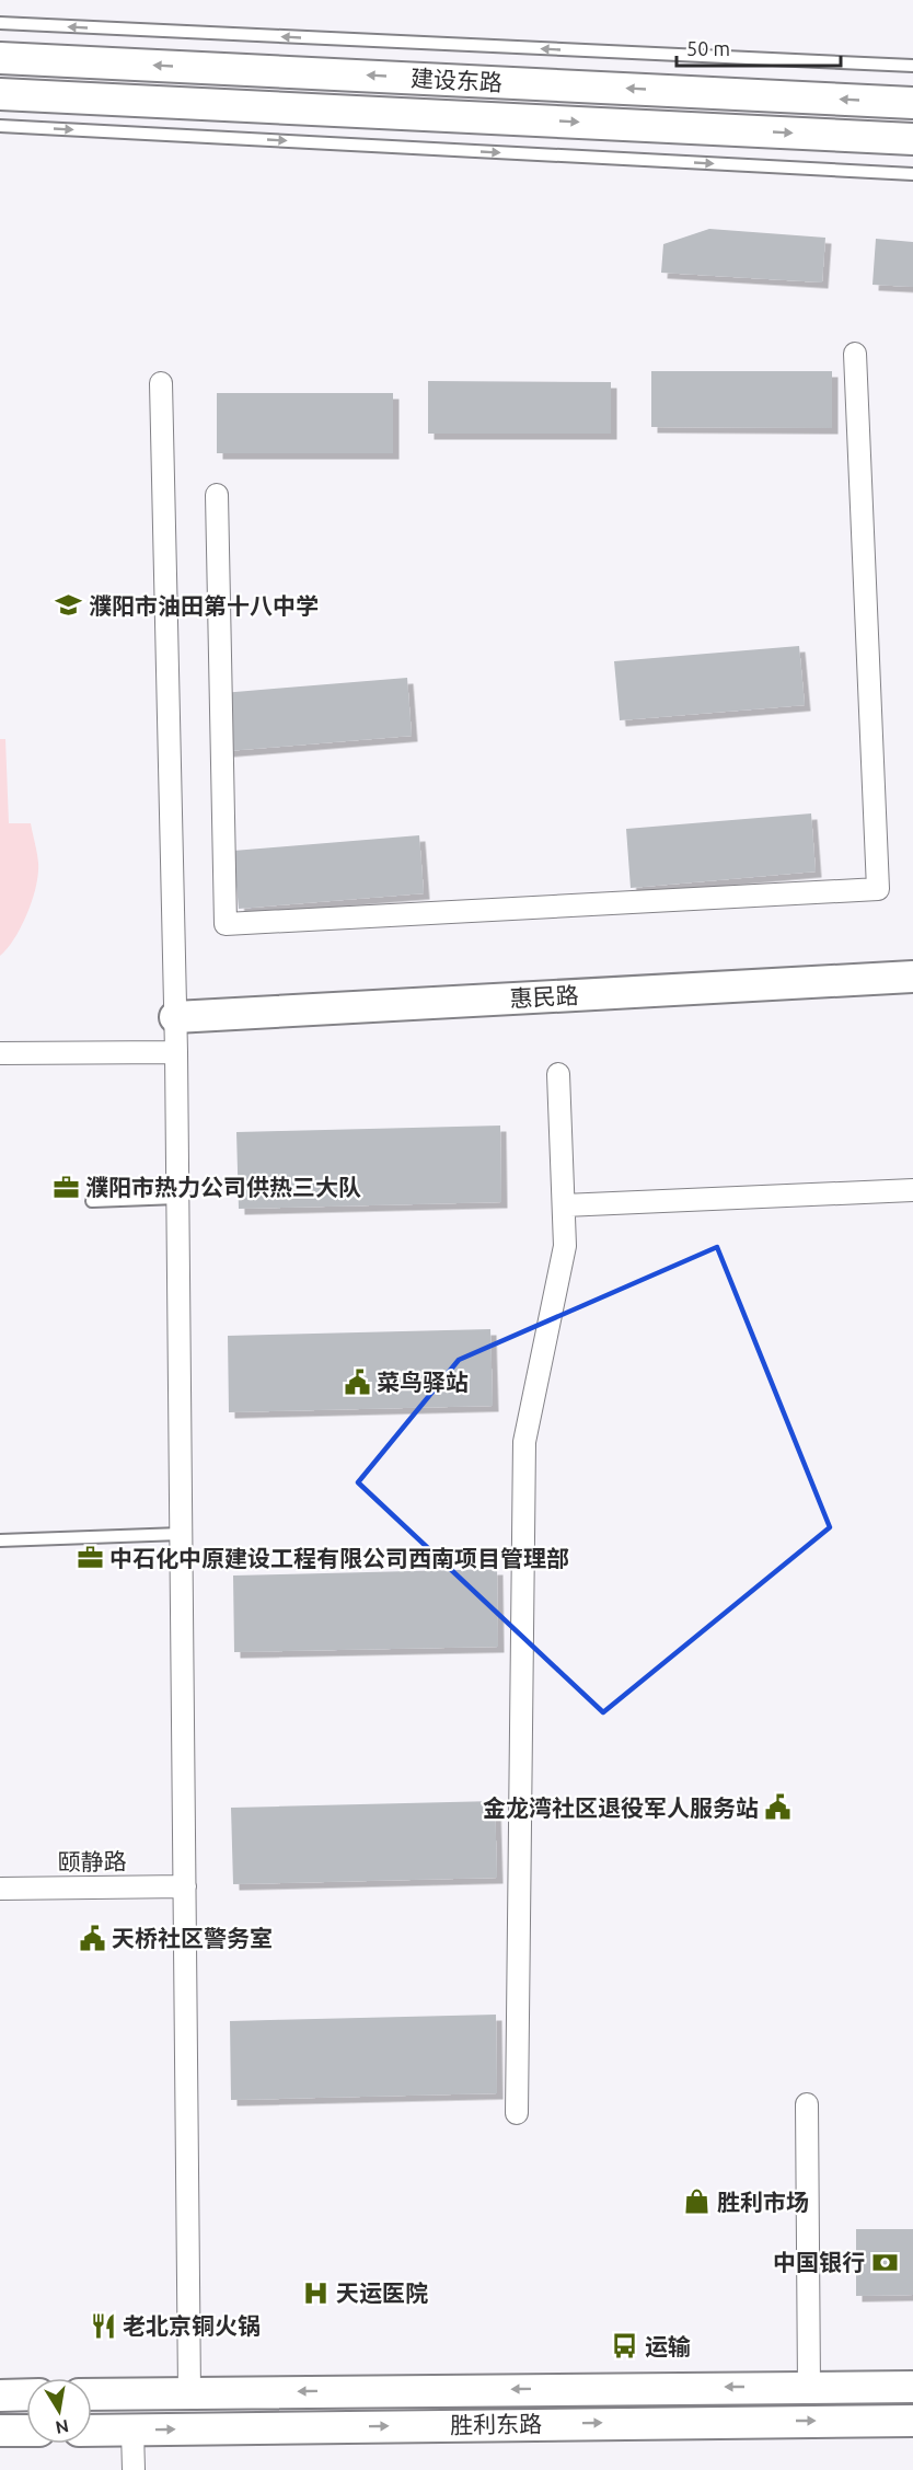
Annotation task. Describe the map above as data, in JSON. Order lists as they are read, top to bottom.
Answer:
{
  "streets": {
    "main road": ["建设东路", "惠民路", "胜利东路"],
    "street": ["颐静路"]
  },
  "places": {
    "school or university": ["濮阳市油田第十八中学"],
    "office": ["濮阳市热力公司供热三大队", "中石化中原建设工程有限公司西南项目管理部"],
    "public building": ["菜鸟驿站", "金龙湾社区退役军人服务站", "天桥社区警务室"],
    "shop": ["胜利市场"],
    "bank": ["中国银行"],
    "hospital": ["天运医院"],
    "restaurant": ["老北京铜火锅"],
    "bus stop": ["运输"]
  },
  "scale_bar": "50 m",
  "north": "bottom"
}
